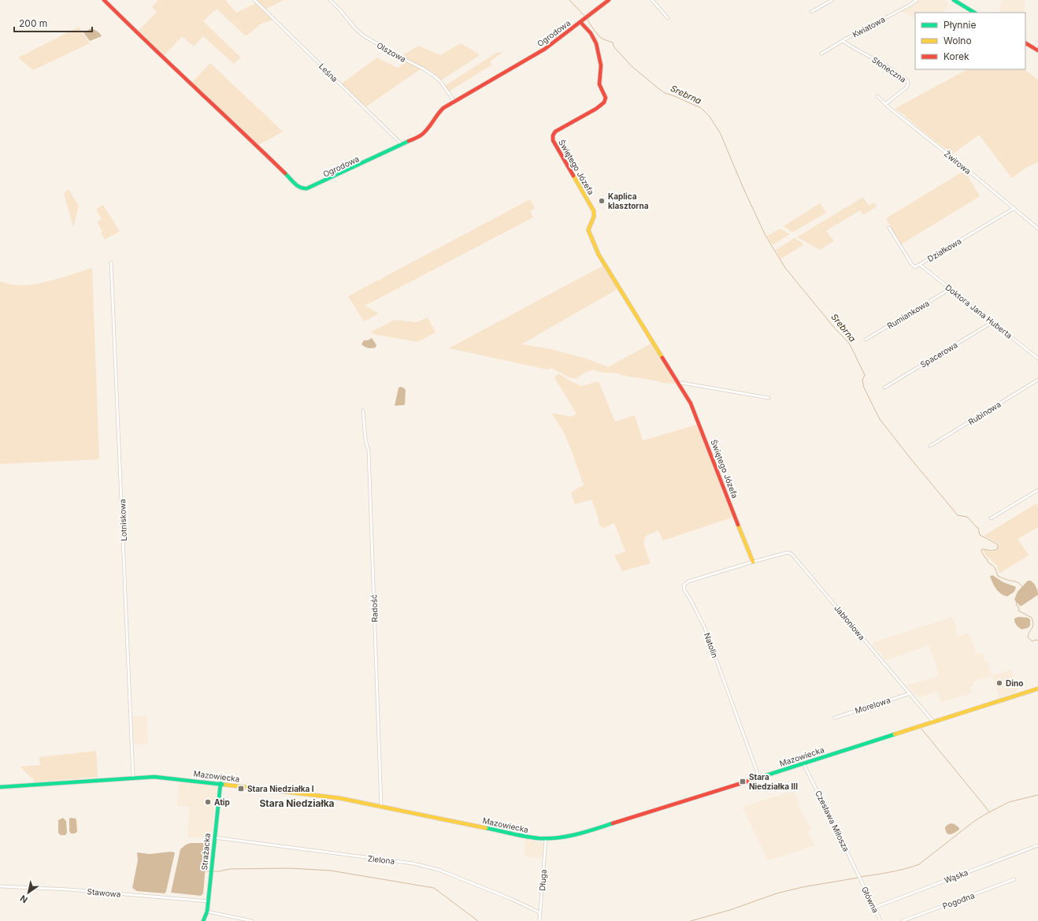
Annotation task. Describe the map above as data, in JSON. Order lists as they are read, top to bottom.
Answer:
{
  "streets": {
    "street": [
      "Kwiatowa",
      "Ogrodowa",
      "Olszowa",
      "Słoneczna",
      "Leśna",
      "Żwirowa",
      "Świętego Józefa",
      "Działkowa",
      "Doktora Jana Huberta",
      "Rumiankowa",
      "Spacerowa",
      "Rubinowa",
      "Lotniskowa",
      "Radość",
      "Jabłoniowa",
      "Natolin",
      "Morelowa",
      "Mazowiecka",
      "Czesława Miłosza",
      "Strażacka",
      "Zielona",
      "Wąska",
      "Długa",
      "Stawowa",
      "Główna",
      "Pogodna"
    ]
  },
  "crossings": [
    ["Kwiatowa", "Słoneczna"],
    ["Ogrodowa", "Olszowa"],
    ["Ogrodowa", "Leśna"],
    ["Ogrodowa", "Świętego Józefa"],
    ["Słoneczna", "Żwirowa"],
    ["Żwirowa", "Działkowa"],
    ["Świętego Józefa", "Jabłoniowa"],
    ["Świętego Józefa", "Natolin"],
    ["Działkowa", "Doktora Jana Huberta"],
    ["Doktora Jana Huberta", "Rumiankowa"],
    ["Doktora Jana Huberta", "Spacerowa"],
    ["Lotniskowa", "Mazowiecka"],
    ["Radość", "Mazowiecka"],
    ["Jabłoniowa", "Natolin"],
    ["Jabłoniowa", "Morelowa"],
    ["Jabłoniowa", "Mazowiecka"],
    ["Natolin", "Mazowiecka"],
    ["Mazowiecka", "Czesława Miłosza"],
    ["Mazowiecka", "Strażacka"],
    ["Mazowiecka", "Długa"],
    ["Czesława Miłosza", "Główna"],
    ["Strażacka", "Zielona"],
    ["Strażacka", "Stawowa"],
    ["Zielona", "Długa"],
    ["Wąska", "Główna"]
  ],
  "districts": ["Stara Niedziałka"],
  "water": ["Srebrna"],
  "places": {
    "other": ["Kaplica klasztorna", "Dino", "Atip"],
    "transit": ["Stara Niedziałka III", "Stara Niedziałka I"]
  },
  "legend": ["Płynnie", "Wolno", "Korek"],
  "scale_bar": "200 m",
  "north": "bottom left"
}
